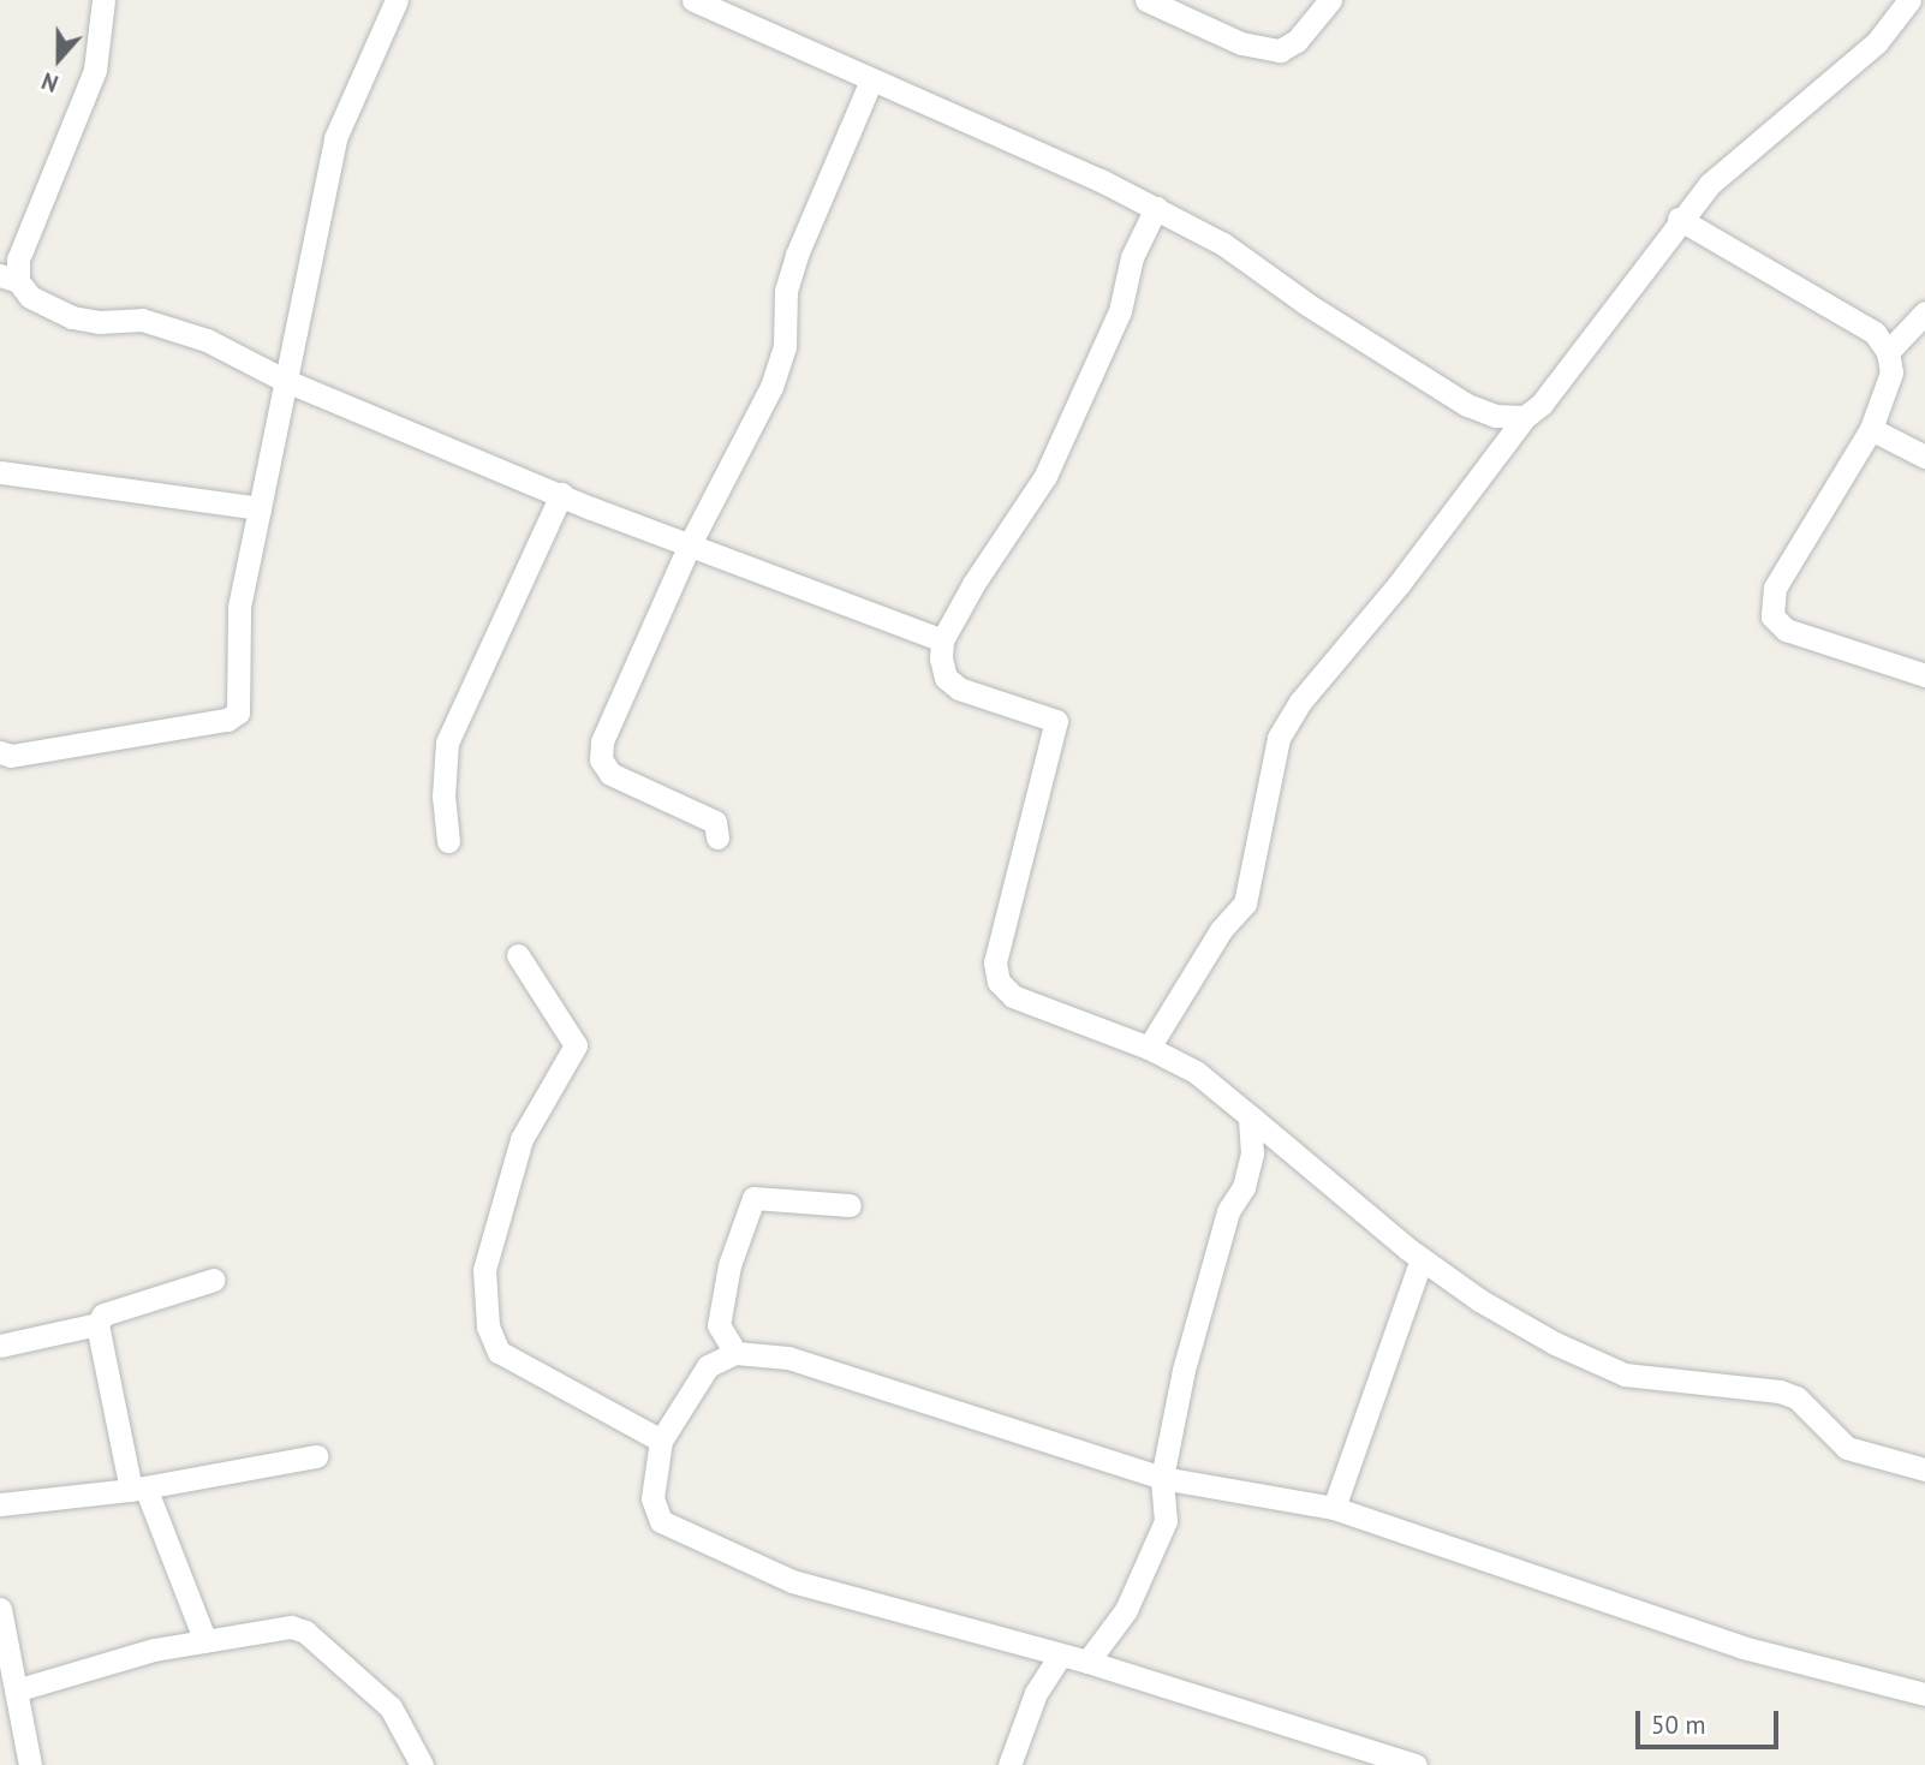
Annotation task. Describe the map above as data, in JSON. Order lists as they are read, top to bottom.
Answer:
{
  "scale_bar": "50 m",
  "north": "bottom"
}
